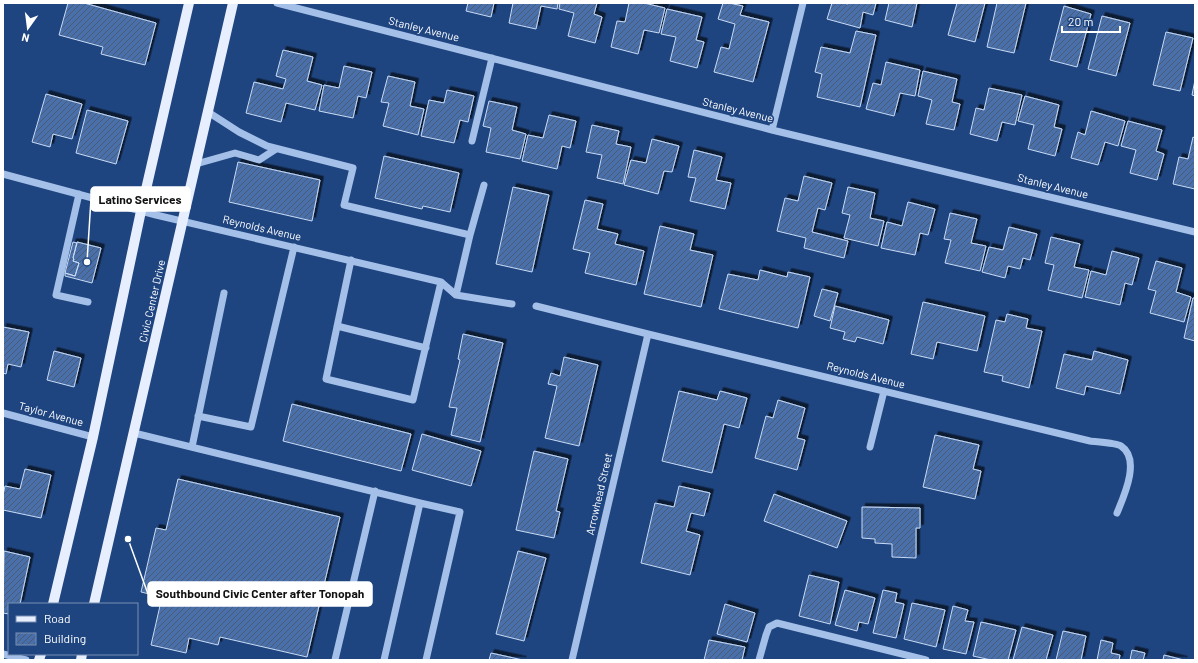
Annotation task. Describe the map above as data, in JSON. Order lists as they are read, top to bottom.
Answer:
{
  "streets": {
    "main road": ["Civic Center Drive"],
    "street": [
      "Stanley Avenue",
      "Reynolds Avenue",
      "Taylor Avenue",
      "Arrowhead Street"
    ]
  },
  "crossings": [
    ["Reynolds Avenue", "Civic Center Drive"],
    ["Reynolds Avenue", "Arrowhead Street"]
  ],
  "places": ["Latino Services", "Southbound Civic Center after Tonopah"],
  "legend": ["Road", "Building"],
  "scale_bar": "20 m",
  "north": "bottom"
}
